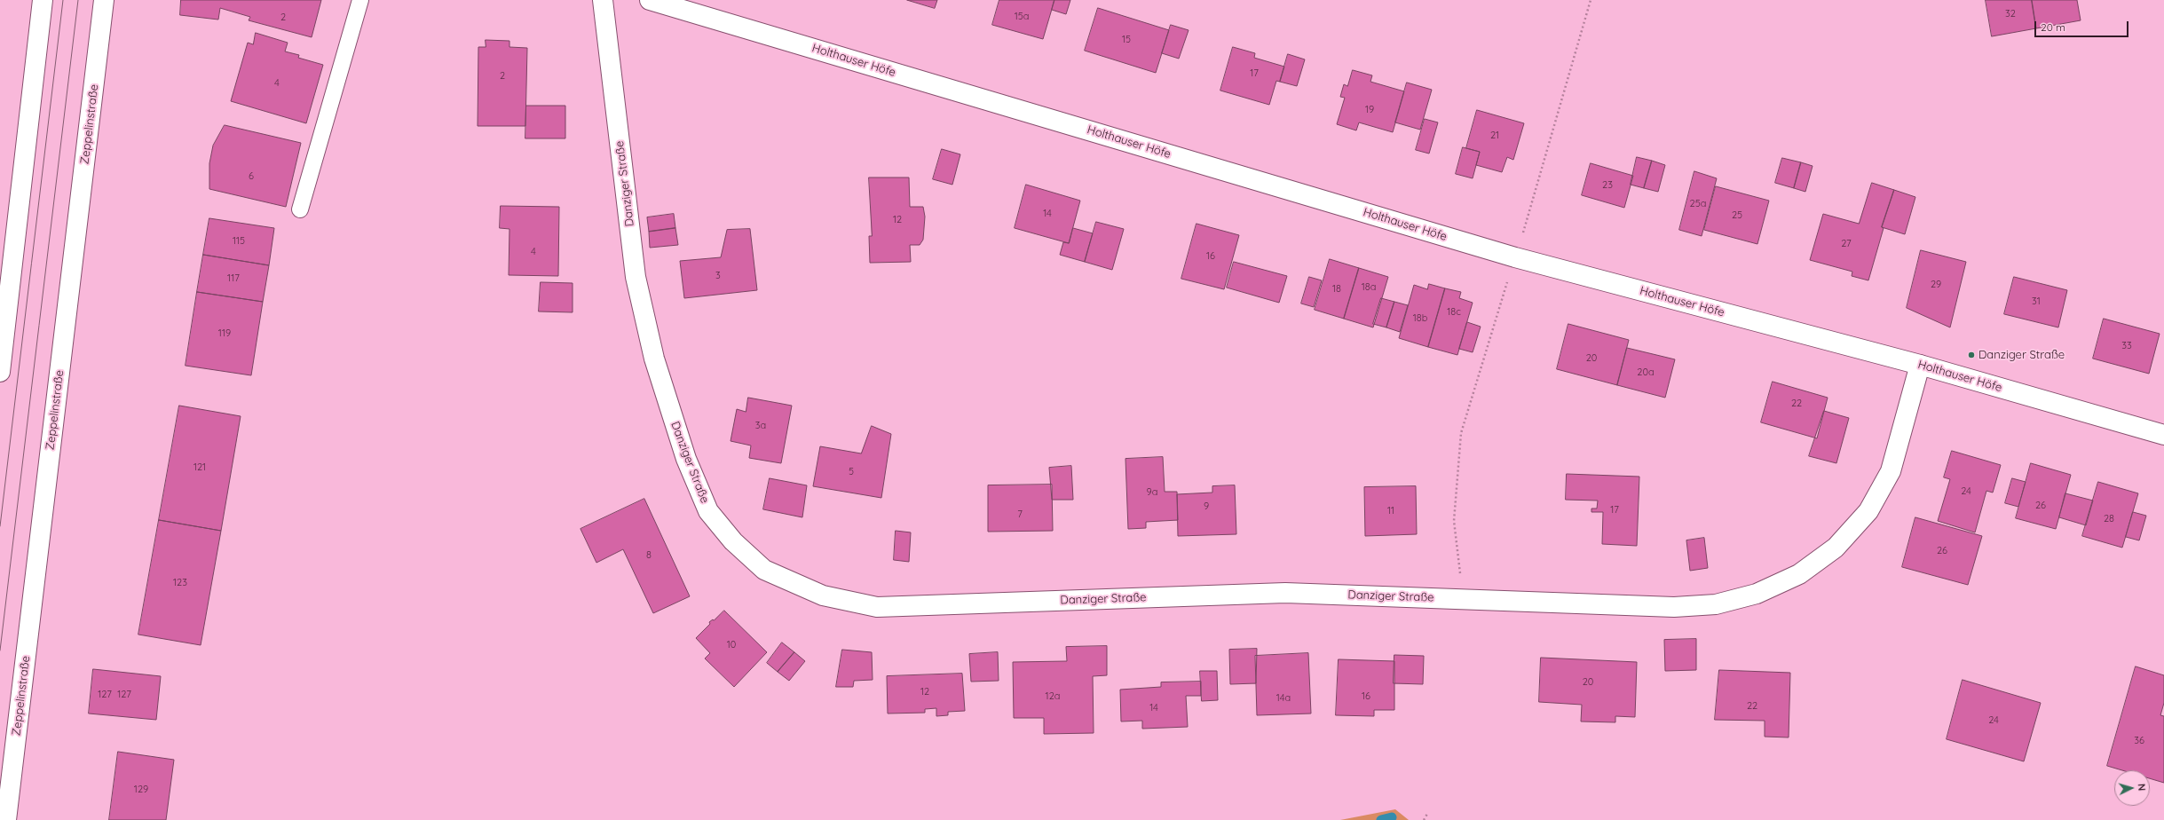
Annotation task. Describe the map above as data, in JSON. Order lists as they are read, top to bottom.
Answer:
{
  "streets": {
    "street": ["Holthauser Höfe", "Zeppelinstraße", "Danziger Straße"]
  },
  "crossings": [
    ["Holthauser Höfe", "Danziger Straße"]
  ],
  "places": ["Danziger Straße"],
  "house_numbers": [
    "32",
    "15a",
    "2",
    "15",
    "17",
    "2",
    "4",
    "19",
    "21",
    "6",
    "23",
    "25a",
    "14",
    "25",
    "12",
    "115",
    "27",
    "4",
    "16",
    "3",
    "117",
    "29",
    "18a",
    "18",
    "31",
    "18c",
    "18b",
    "119",
    "33",
    "20",
    "20a",
    "22",
    "3a",
    "121",
    "5",
    "24",
    "9a",
    "26",
    "9",
    "17",
    "11",
    "7",
    "28",
    "26",
    "8",
    "123",
    "10",
    "20",
    "12",
    "127",
    "127",
    "12a",
    "16",
    "14a",
    "22",
    "14",
    "24",
    "36",
    "129"
  ],
  "scale_bar": "20 m",
  "north": "right"
}
